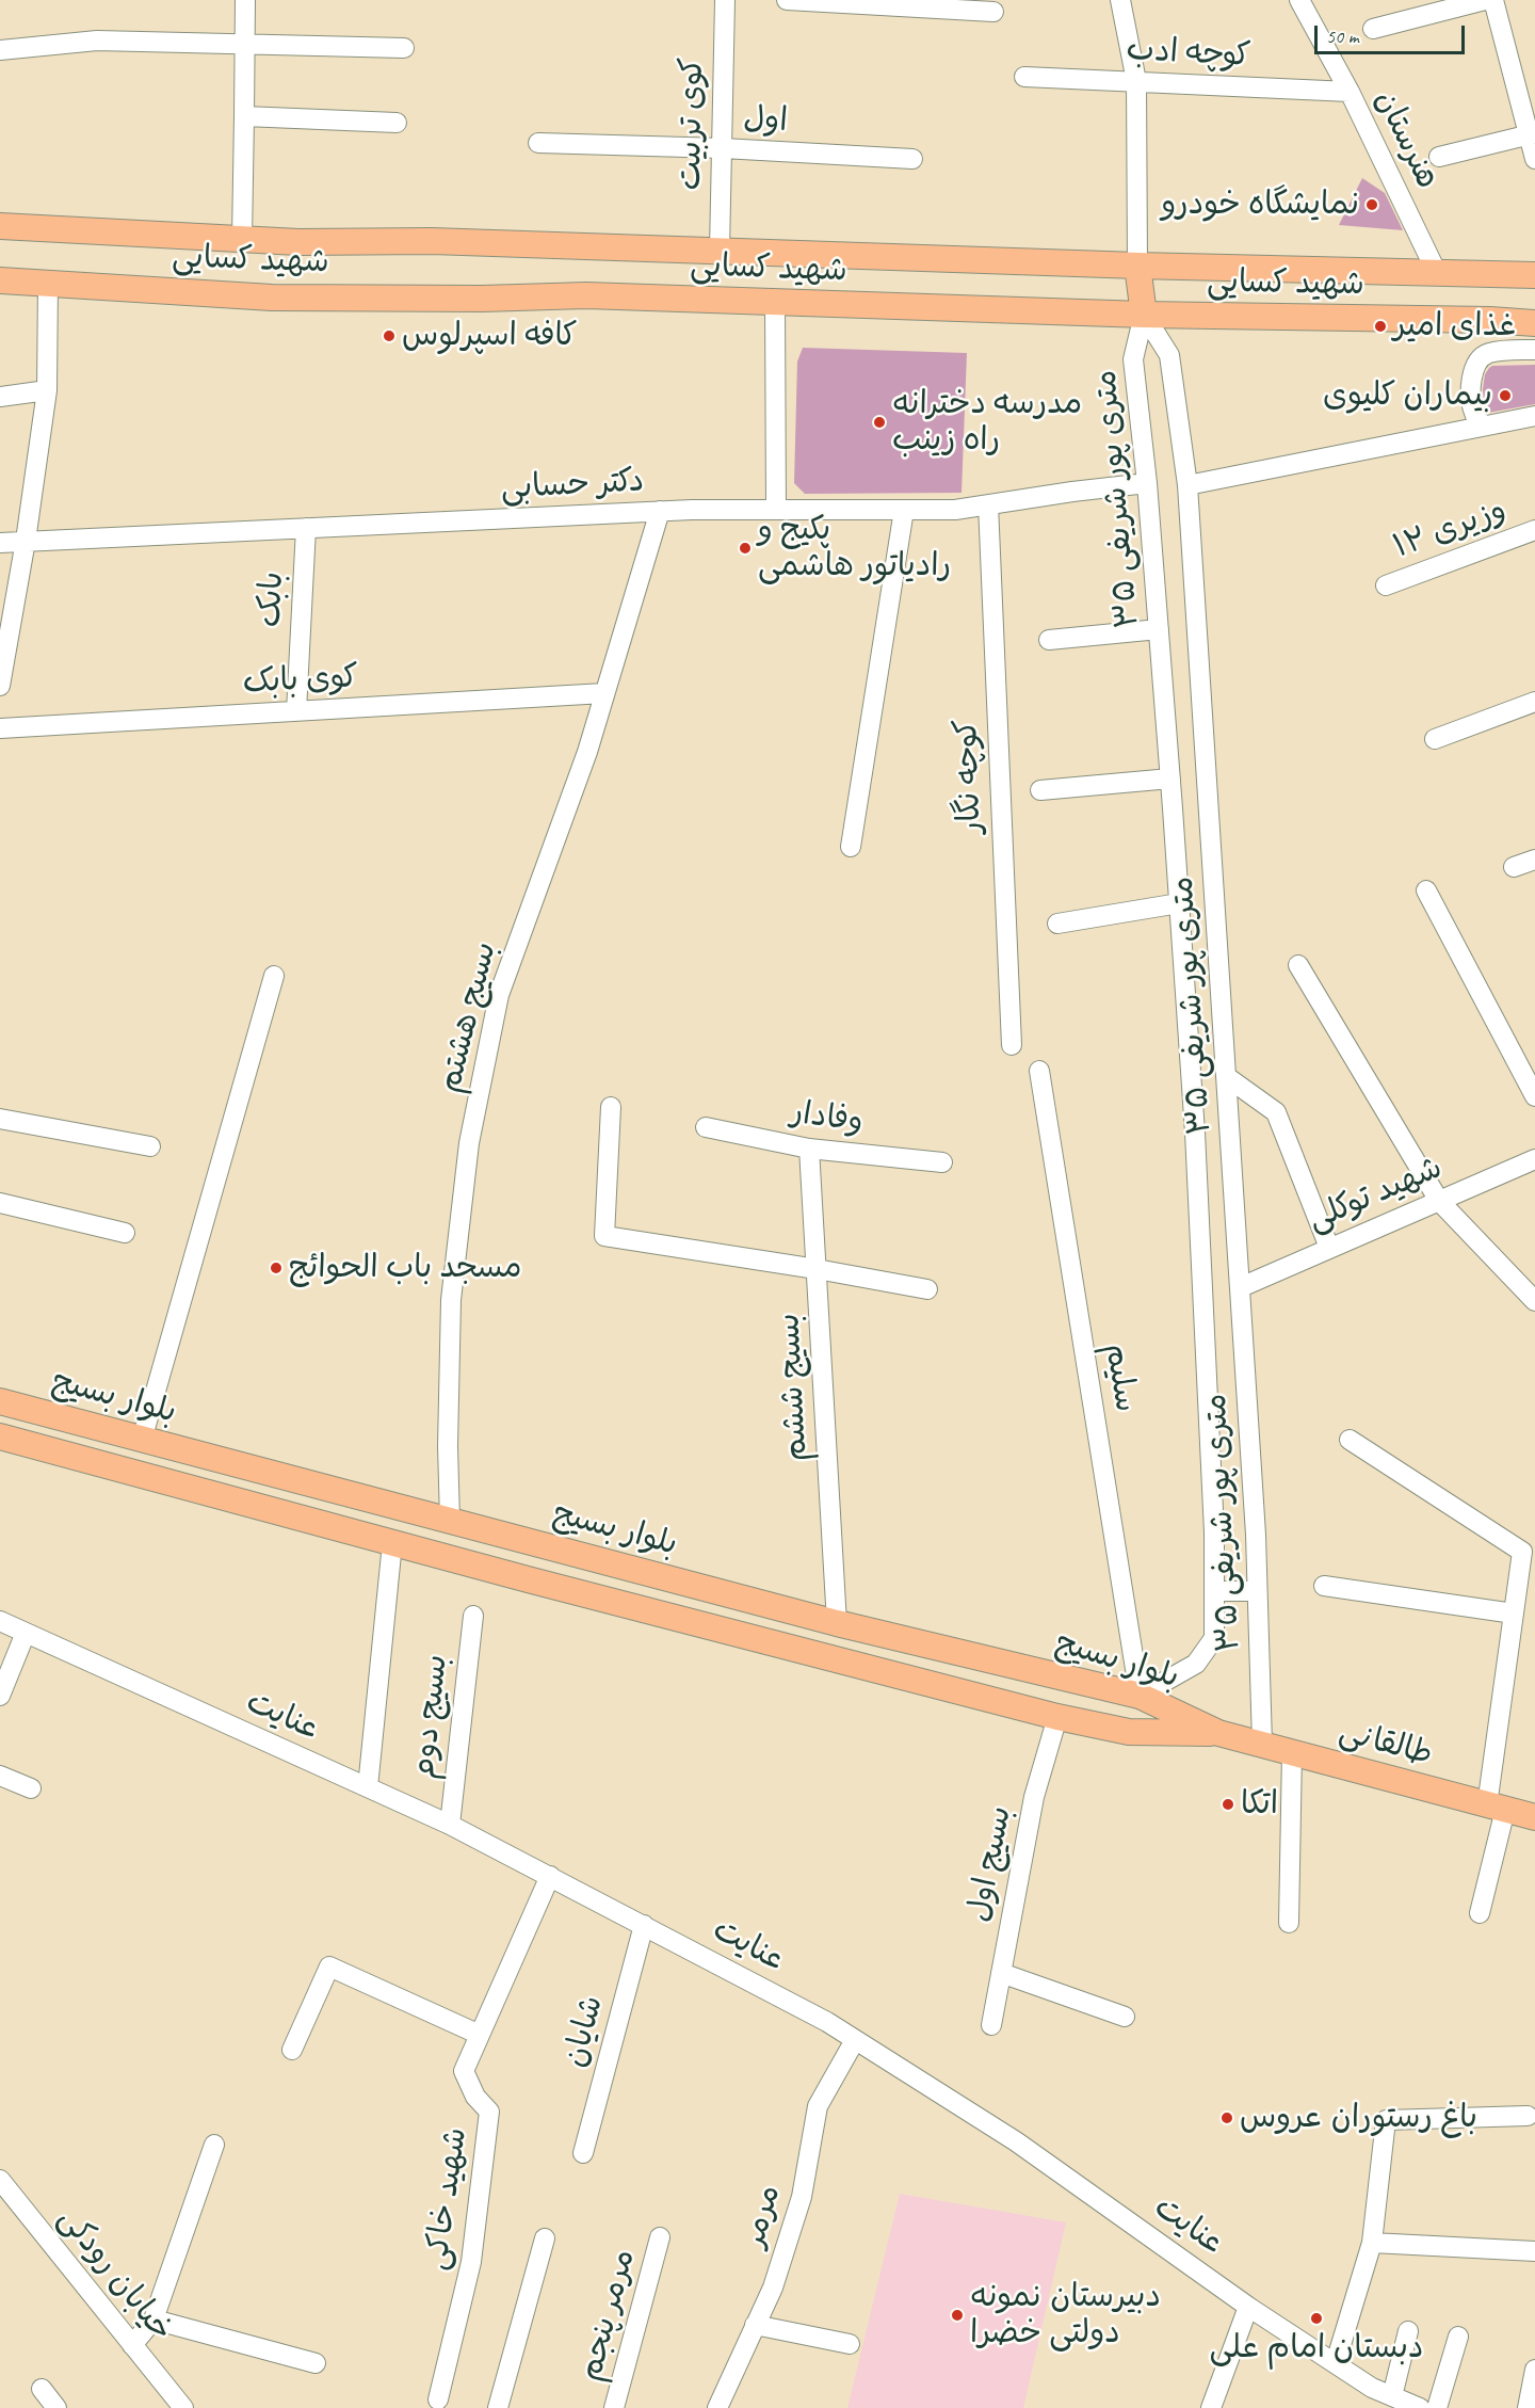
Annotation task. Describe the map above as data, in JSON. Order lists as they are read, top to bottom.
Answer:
{
  "streets": {
    "main road": ["شهید کسایی", "بلوار بسیج", "طالقانی"],
    "street": [
      "کوچه ادب",
      "اول",
      "کوی تربیت",
      "هنرستان",
      "دکتر حسابی",
      "۳۵ متری پور شریفی",
      "وزيری ۱۲",
      "بابک",
      "کوی بابک",
      "کوچه نگار",
      "بسیج هشتم",
      "وفادار",
      "شهید توکلی",
      "سلیم",
      "بسیج ششم",
      "عنایت",
      "بسيج دوم",
      "بسیج اول",
      "شایان",
      "شهید خاکی",
      "مرمر",
      "خیابان رودکی",
      "مرمر پنجم"
    ]
  },
  "crossings": [
    ["کوچه ادب", "هنرستان"],
    ["اول", "کوی تربیت"],
    ["کوی تربیت", "شهید کسایی"],
    ["هنرستان", "شهید کسایی"],
    ["شهید کسایی", "۳۵ متری پور شریفی"],
    ["دکتر حسابی", "۳۵ متری پور شریفی"],
    ["دکتر حسابی", "بابک"],
    ["دکتر حسابی", "کوچه نگار"],
    ["دکتر حسابی", "بسیج هشتم"],
    ["۳۵ متری پور شریفی", "شهید توکلی"],
    ["۳۵ متری پور شریفی", "سلیم"],
    ["۳۵ متری پور شریفی", "بلوار بسیج"],
    ["۳۵ متری پور شریفی", "طالقانی"],
    ["بابک", "کوی بابک"],
    ["کوی بابک", "بسیج هشتم"],
    ["بسیج هشتم", "بلوار بسیج"],
    ["وفادار", "بسیج ششم"],
    ["سلیم", "بلوار بسیج"],
    ["بسیج ششم", "بلوار بسیج"],
    ["بلوار بسیج", "طالقانی"],
    ["بلوار بسیج", "بسیج اول"],
    ["عنایت", "بسيج دوم"],
    ["عنایت", "شایان"],
    ["عنایت", "شهید خاکی"],
    ["عنایت", "مرمر"]
  ],
  "places": [
    "نمایشگاه خودرو",
    "غذای امیر",
    "کافه اسپرلوس",
    "بیماران کلیوی",
    "مدرسه دخترانه راه زینب",
    "پکیج و رادیاتور هاشمی",
    "مسجد باب الحوائج",
    "اتکا",
    "باغ رستوران عروس",
    "دبیرستان نمونه دولتی خضرا",
    "دبستان امام علی"
  ],
  "scale_bar": "50 m"
}
